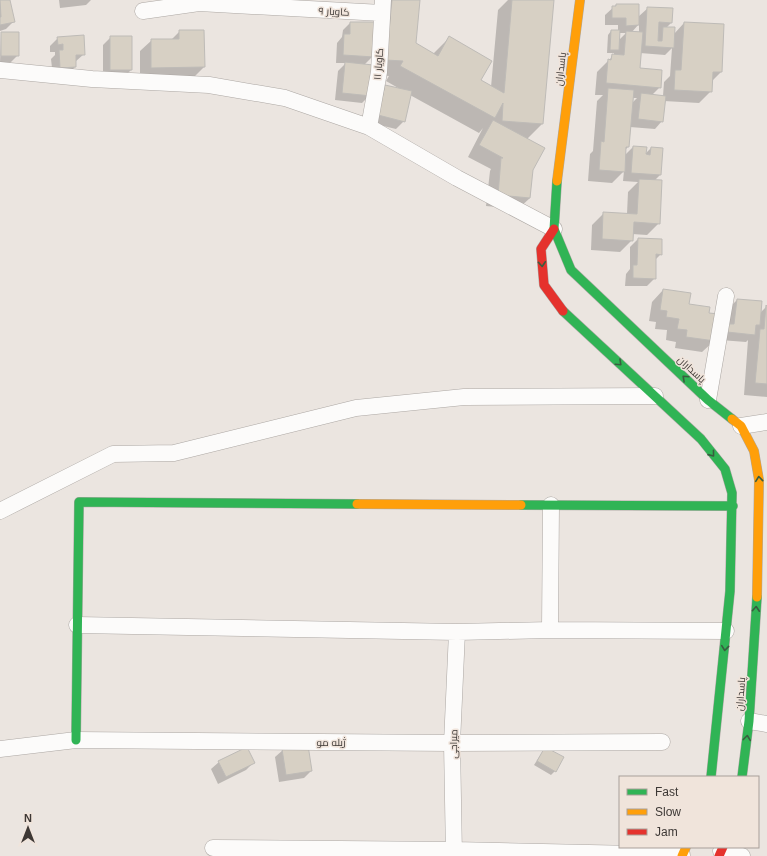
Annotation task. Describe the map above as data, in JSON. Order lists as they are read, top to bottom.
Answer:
{
  "streets": {
    "main road": ["پاسداران"],
    "street": [
      "کاویار ۹",
      "کاویار ۱۱",
      "ژیله مو",
      "میراجی"
    ]
  },
  "crossings": [
    ["کاویار ۹", "کاویار ۱۱"],
    ["ژیله مو", "میراجی"]
  ],
  "legend": ["Fast", "Slow", "Jam"],
  "north": "top"
}
